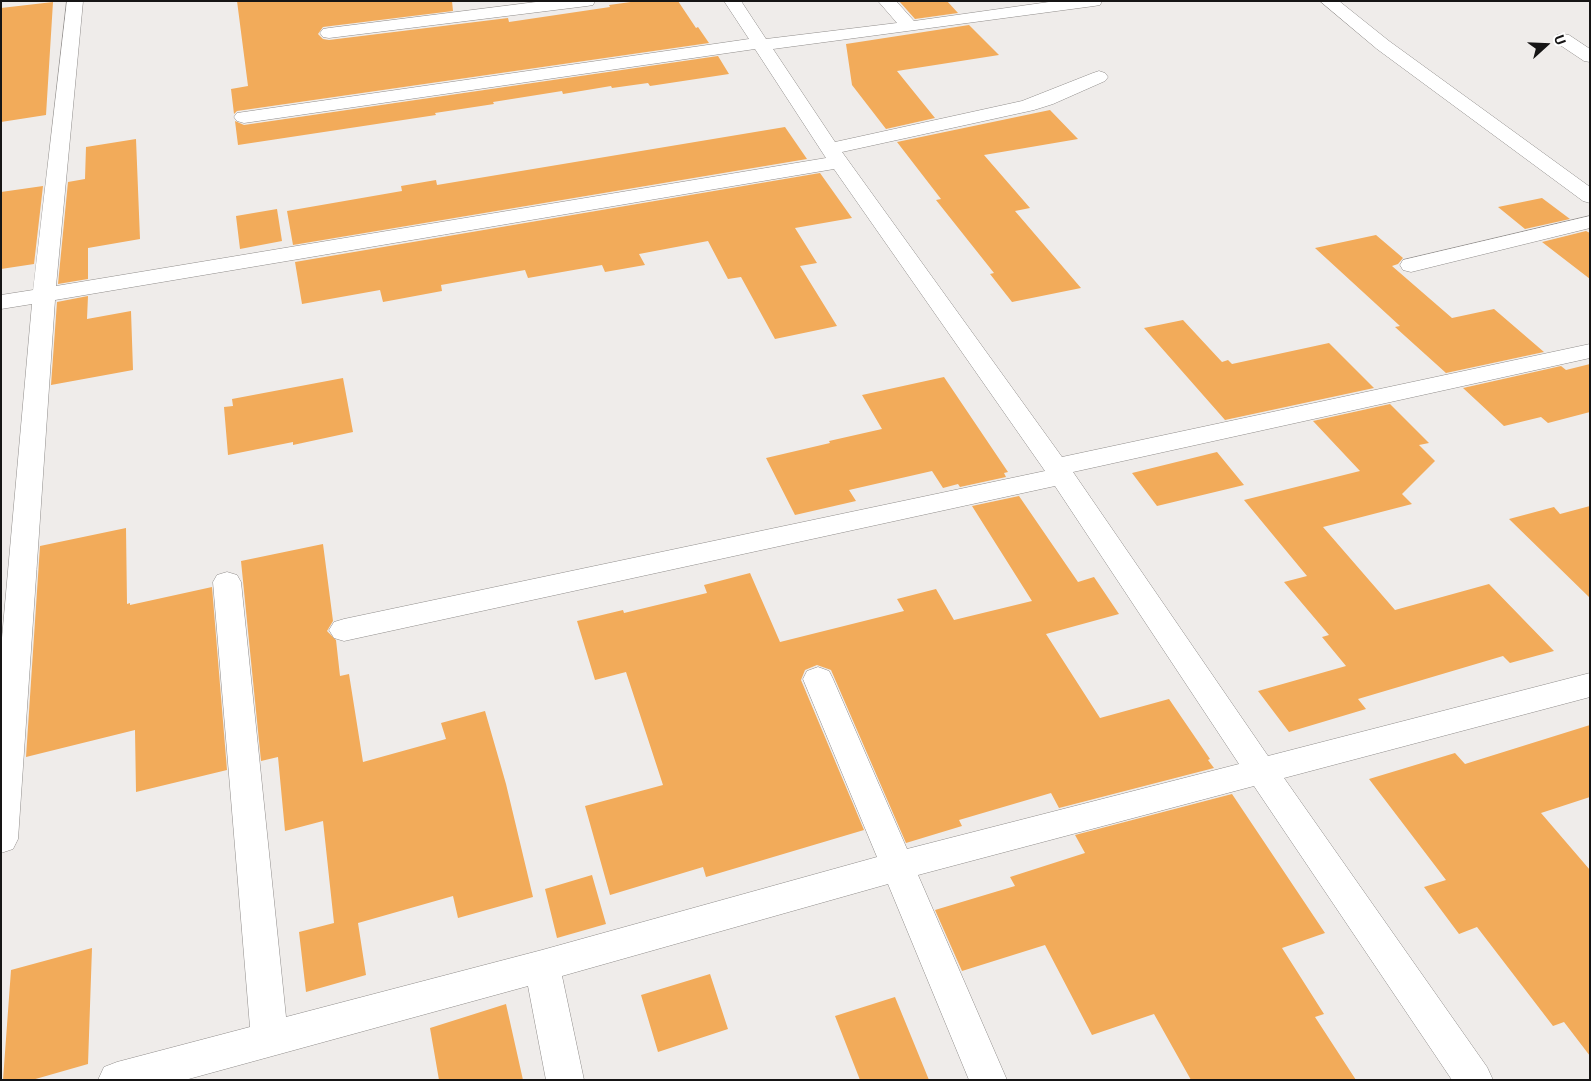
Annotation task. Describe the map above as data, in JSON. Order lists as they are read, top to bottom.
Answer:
{
  "north": "right"
}
